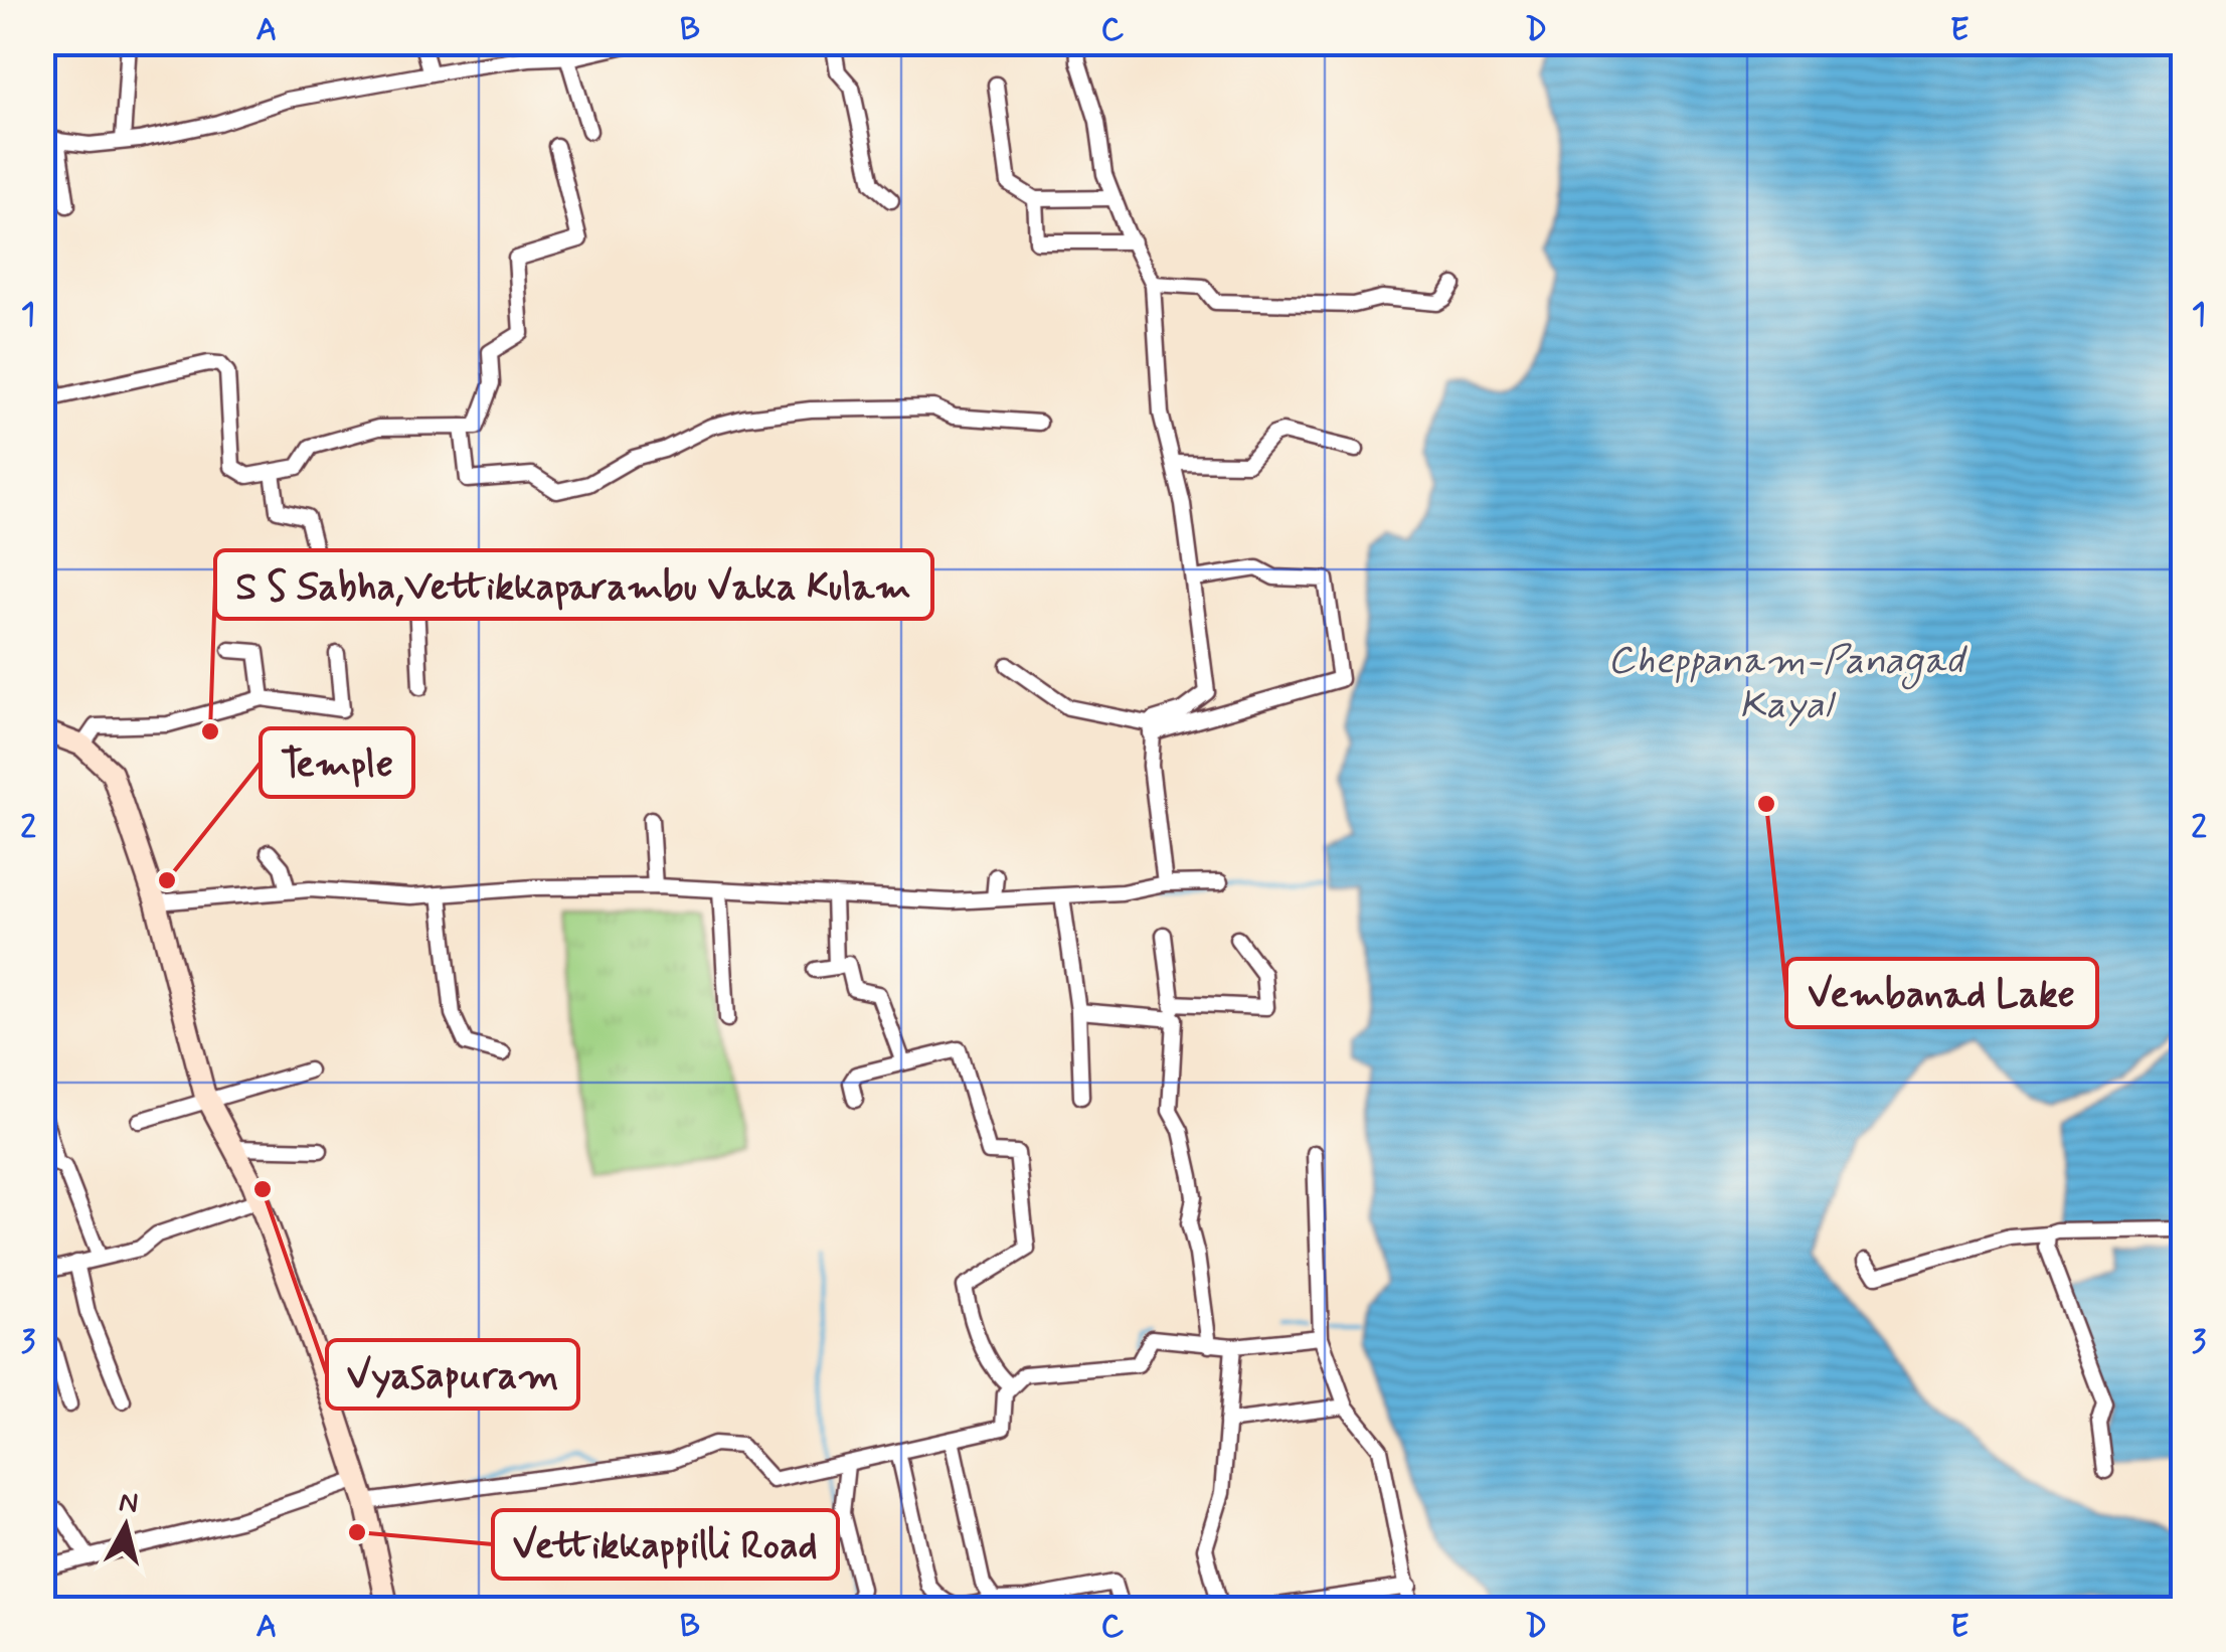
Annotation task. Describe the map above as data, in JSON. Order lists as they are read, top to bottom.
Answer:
{
  "water": ["Cheppanam-Panagad Kayal"],
  "places": [
    "S S Sabha,Vettikkaparambu Vaka Kulam",
    "Vembanad Lake",
    "Temple",
    "Vyasapuram",
    "Vettikkappilli Road"
  ],
  "north": "top",
  "grid": {
    "columns": [
      "A",
      "B",
      "C",
      "D",
      "E"
    ],
    "rows": ["1", "2", "3"]
  }
}
